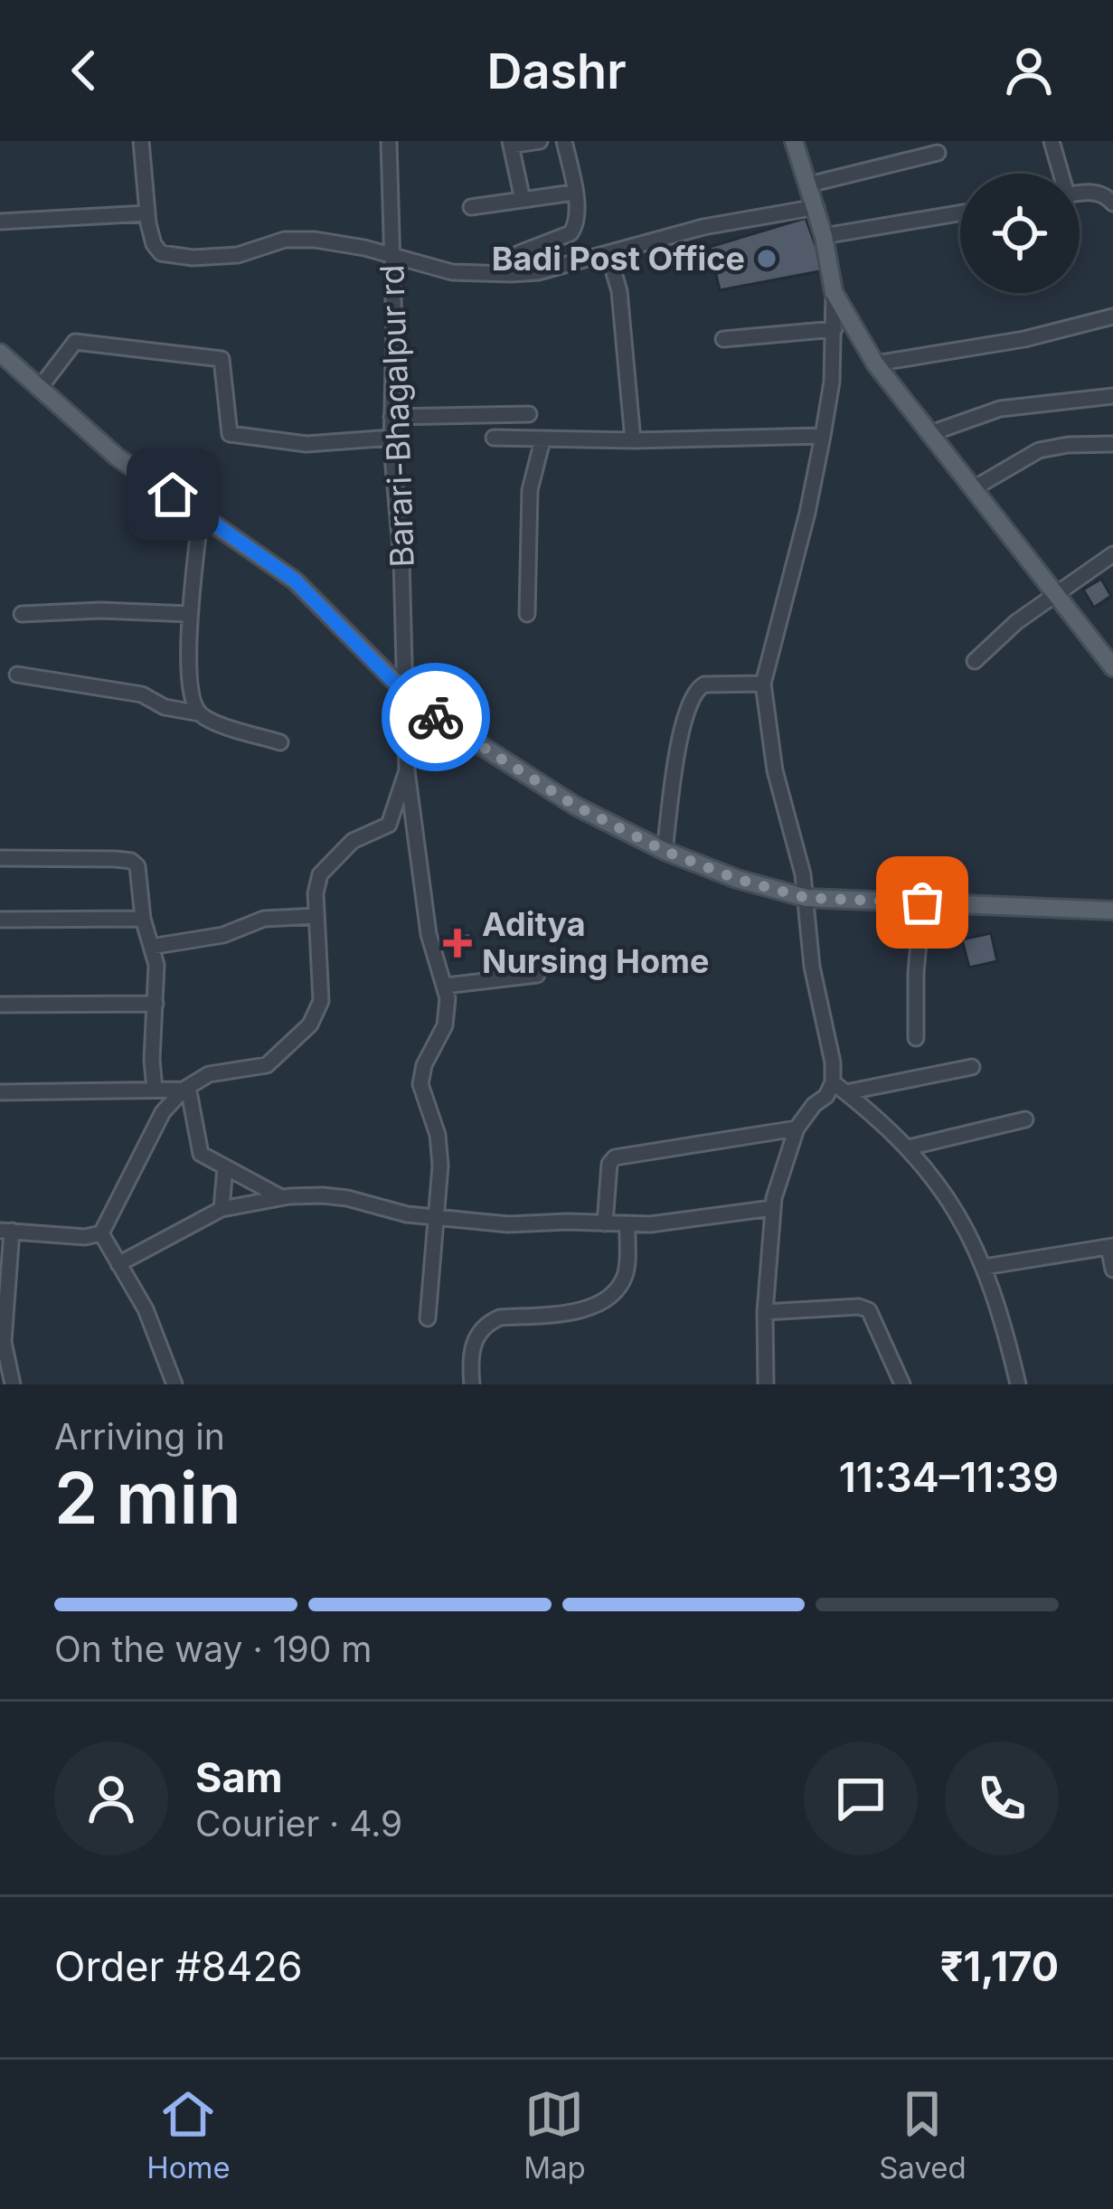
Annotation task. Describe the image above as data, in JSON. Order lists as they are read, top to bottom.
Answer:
{
  "streets": {
    "street": ["Barari-Bhagalpur rd"]
  },
  "places": {
    "other": ["Badi Post Office"],
    "health": ["Aditya Nursing Home"]
  },
  "page": {
    "header": "Dashr",
    "heading": ["2 min", "Arriving in", "11:34–11:39"],
    "panel": [
      "Sam",
      "Courier · 4.9",
      "Order #8426",
      "₹1,170"
    ],
    "bar": "On the way · 190 m",
    "tabs": ["Home", "Map", "Saved"]
  }
}
